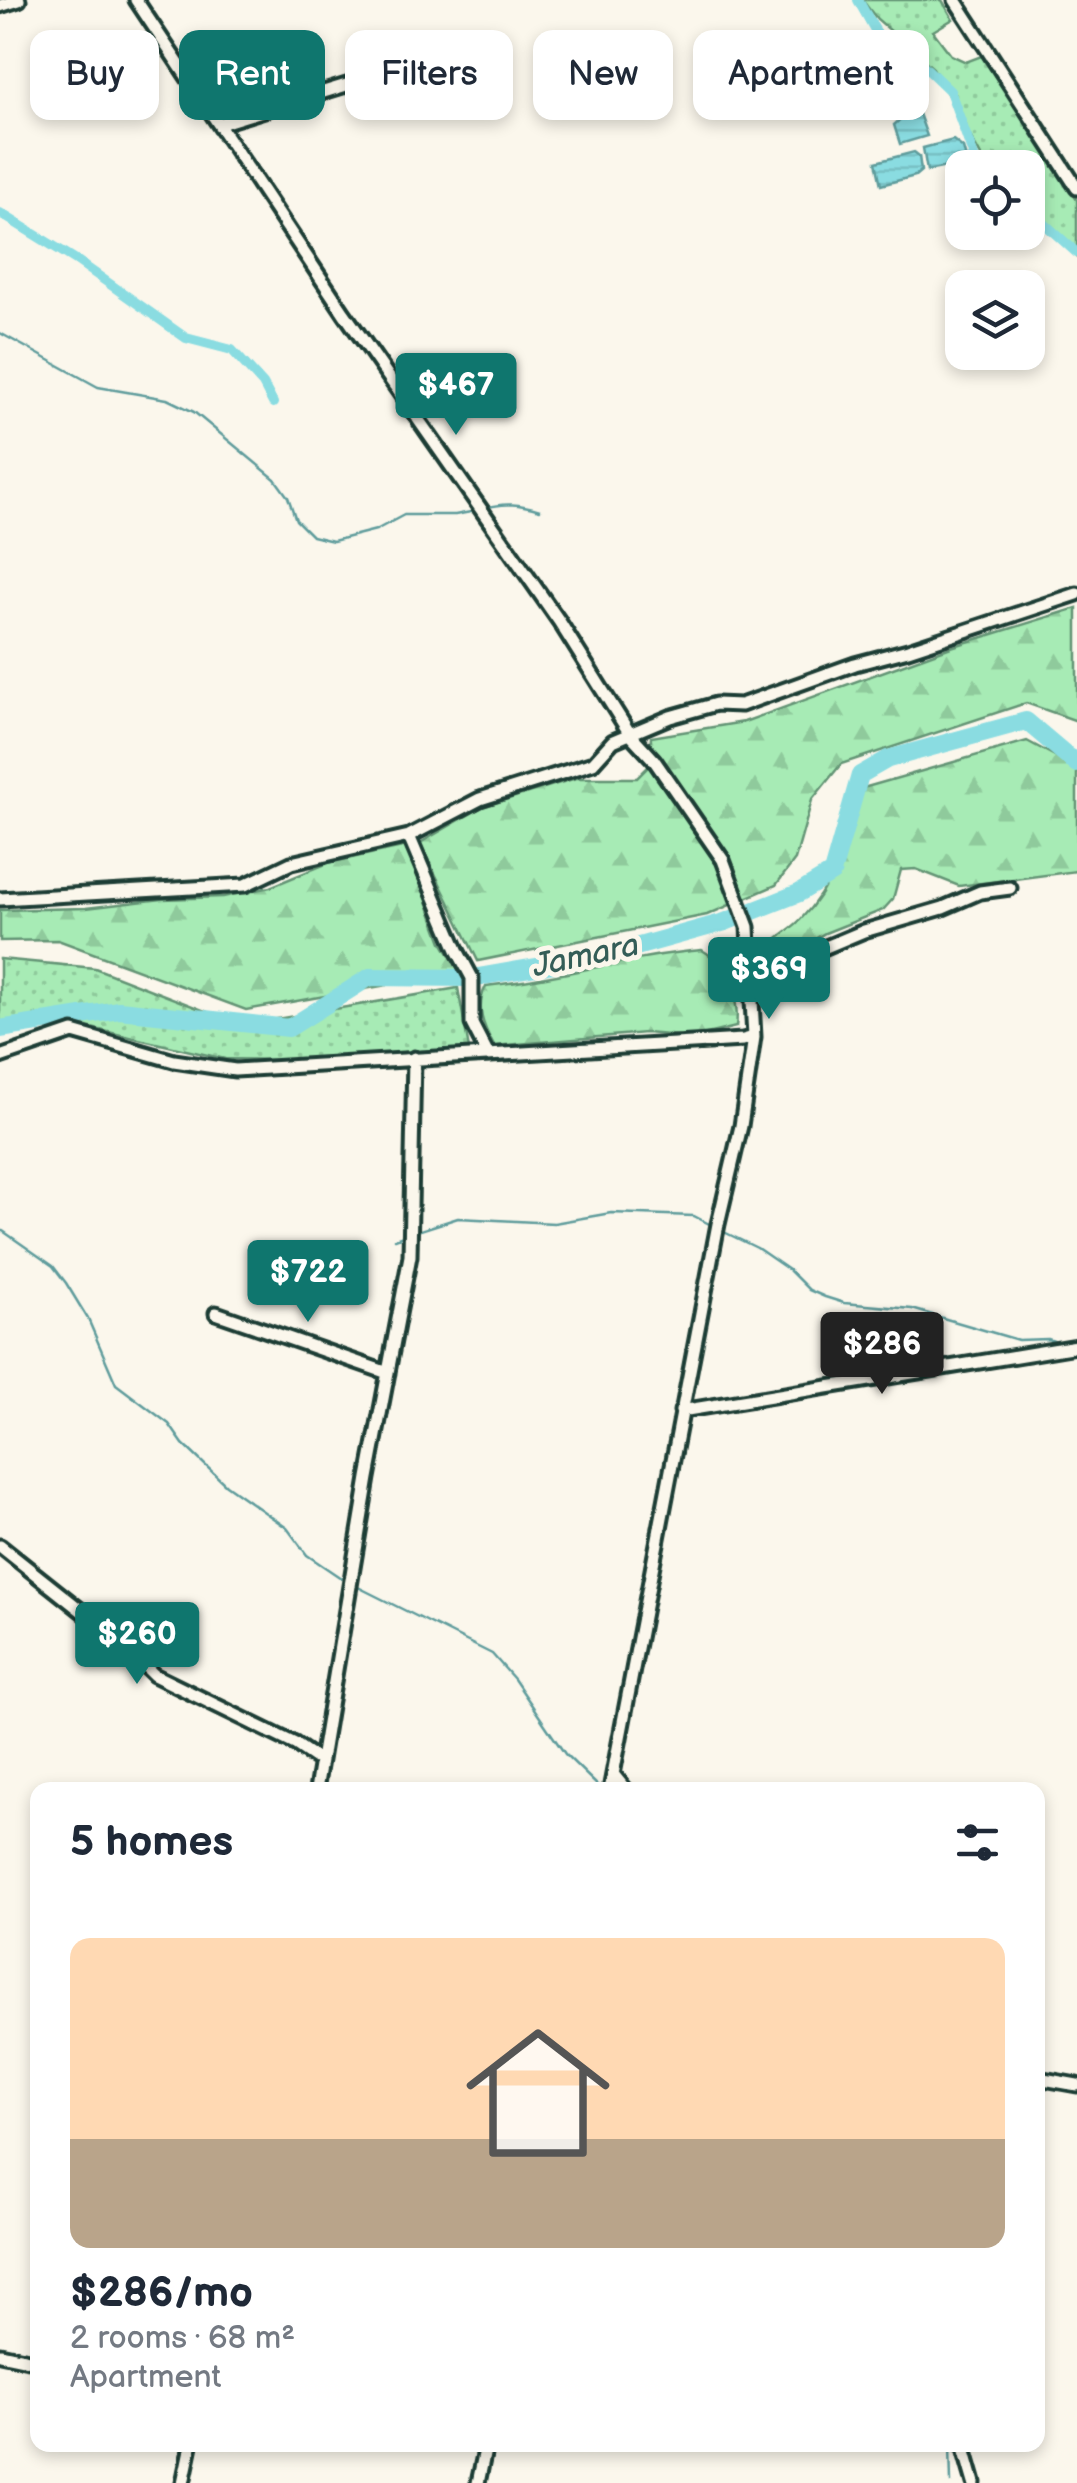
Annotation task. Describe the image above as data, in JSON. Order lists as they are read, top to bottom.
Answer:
{
  "water": ["Jamara"],
  "page": {
    "chip": [
      "Buy",
      "Rent",
      "Filters",
      "New",
      "Apartment"
    ],
    "price": [
      "$467",
      "$369",
      "$722",
      "$286",
      "$260"
    ],
    "heading": "5 homes",
    "list": [
      {
        "name": "$286/mo",
        "note": "2 rooms · 68 m² · Apartment"
      }
    ]
  }
}
